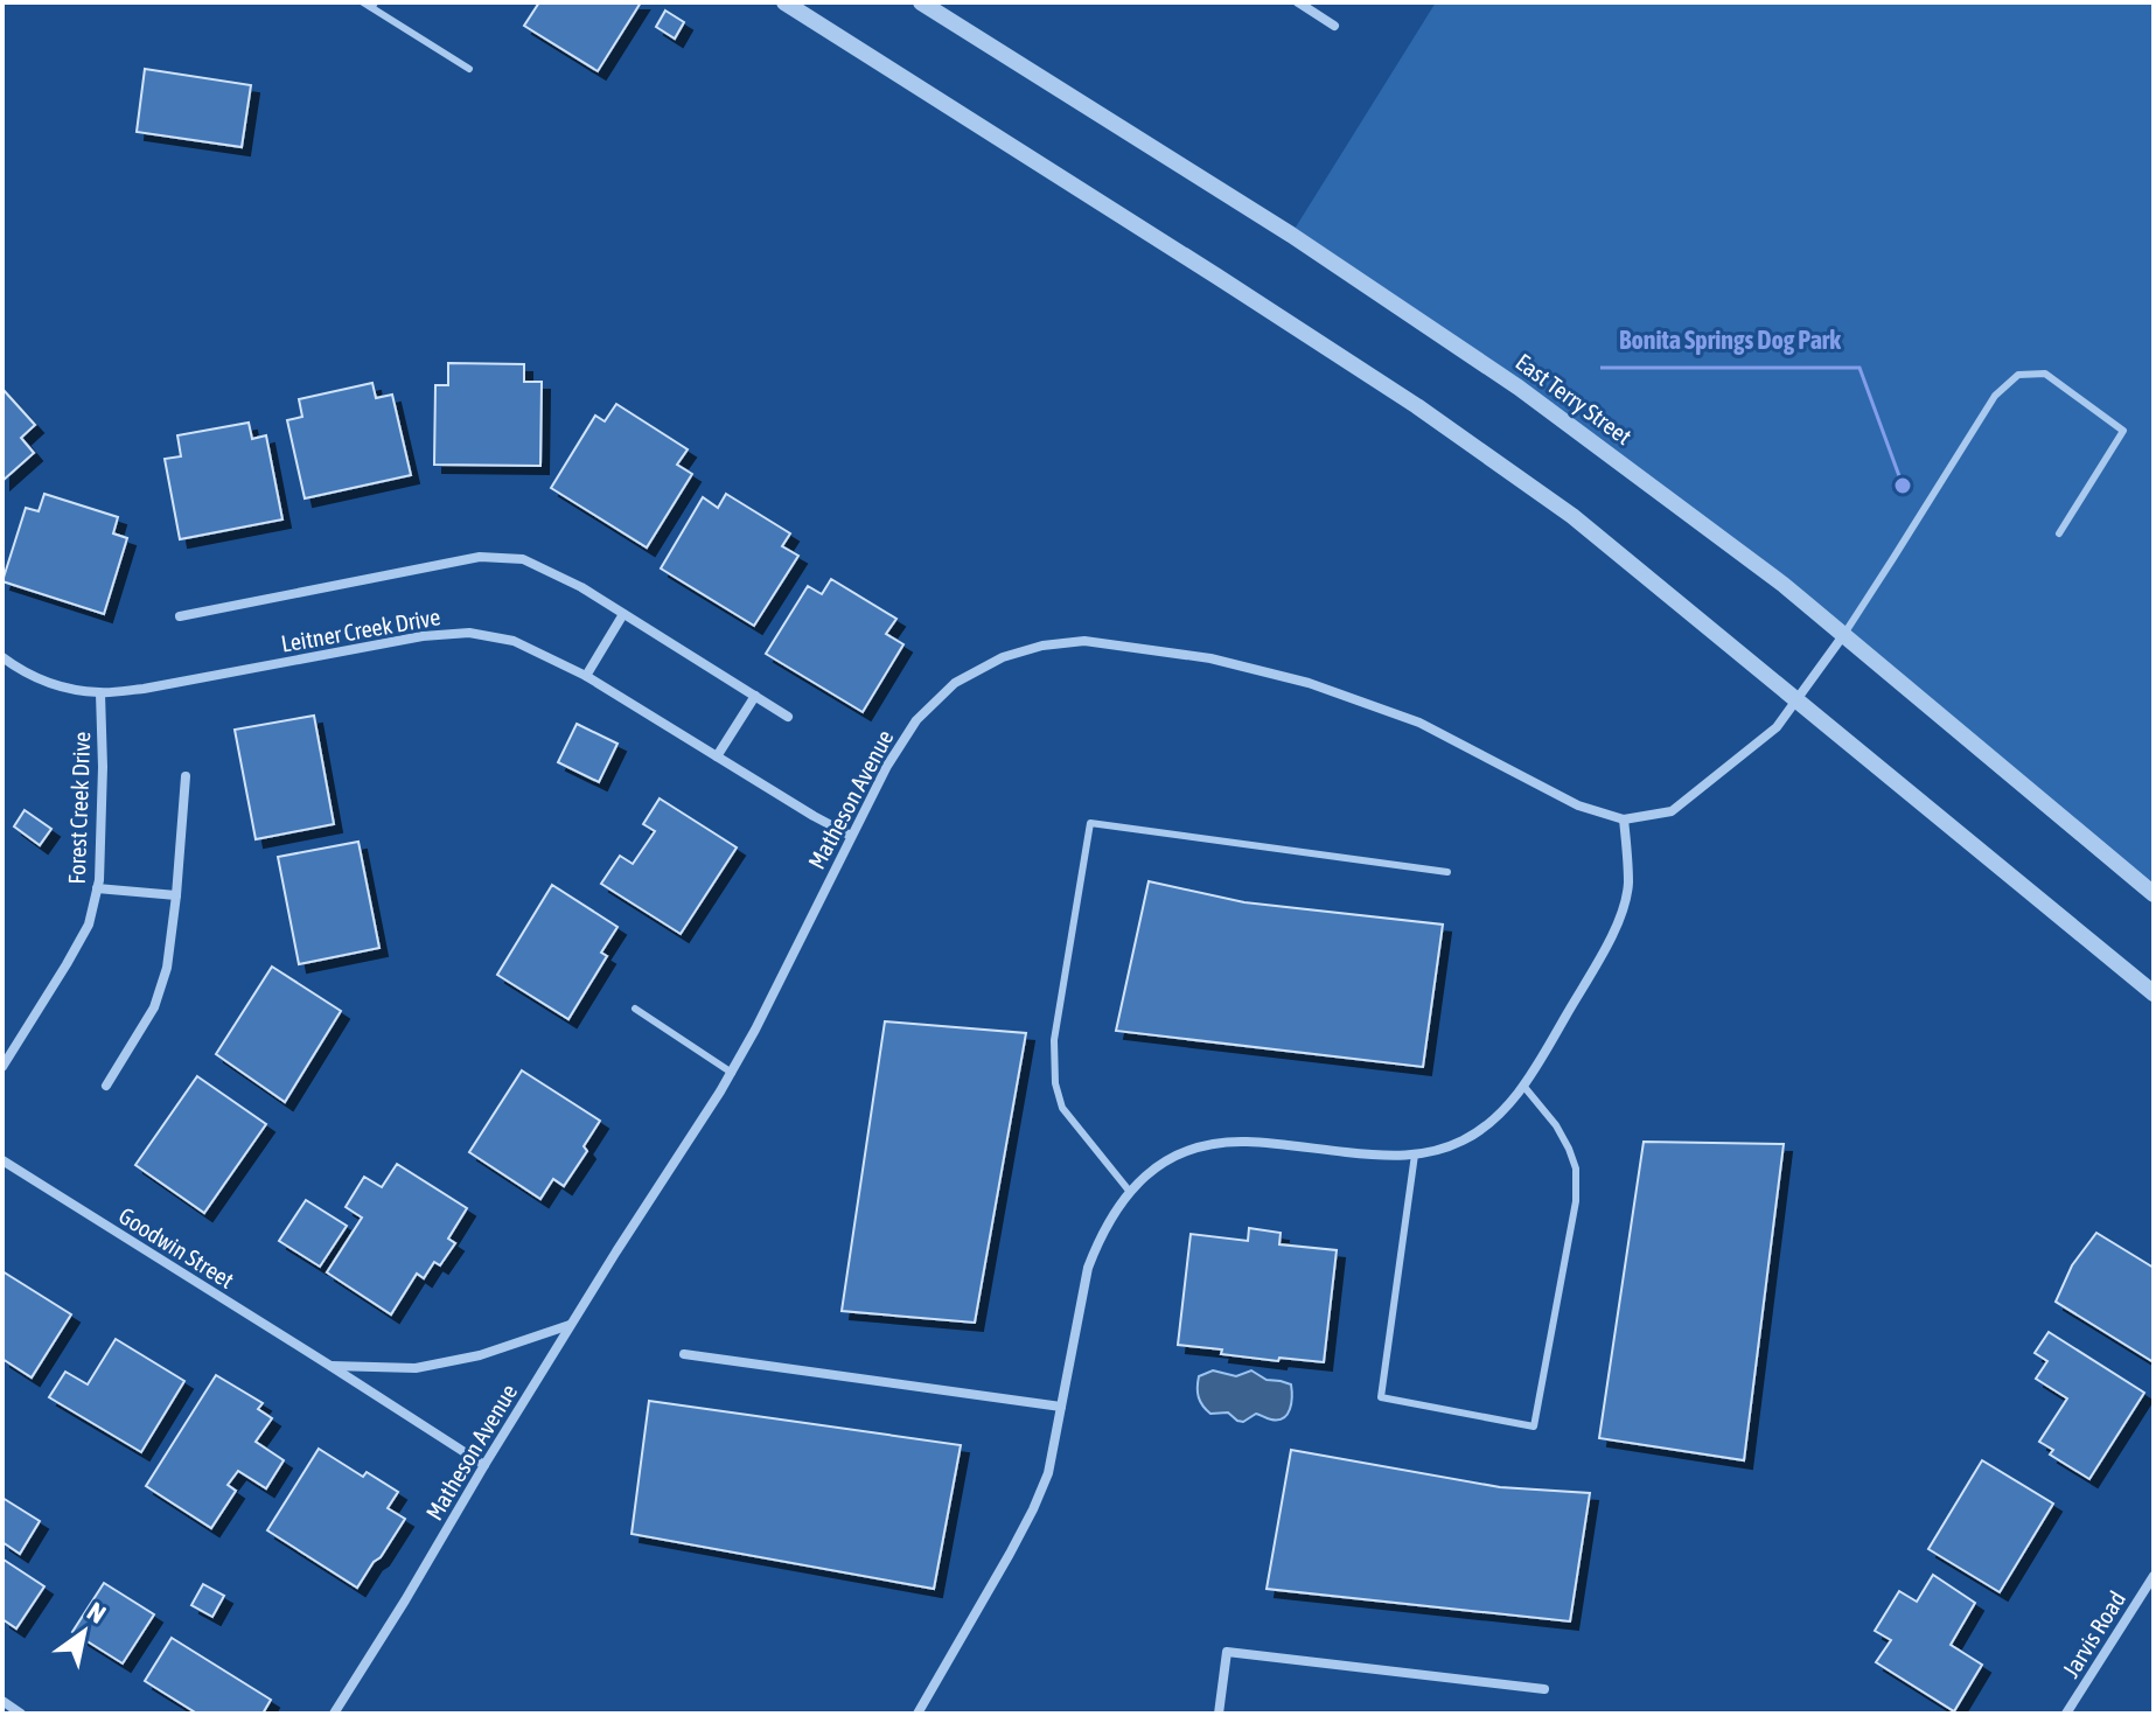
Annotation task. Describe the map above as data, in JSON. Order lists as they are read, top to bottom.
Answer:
{
  "streets": {
    "street": [
      "East Terry Street",
      "Leitner Creek Drive",
      "Matheson Avenue",
      "Forest Creek Drive",
      "Goodwin Street",
      "Jarvis Road"
    ]
  },
  "crossings": [
    ["East Terry Street", "Matheson Avenue"],
    ["Leitner Creek Drive", "Matheson Avenue"],
    ["Leitner Creek Drive", "Forest Creek Drive"],
    ["Matheson Avenue", "Goodwin Street"]
  ],
  "places": ["Bonita Springs Dog Park"],
  "north": "top right"
}
